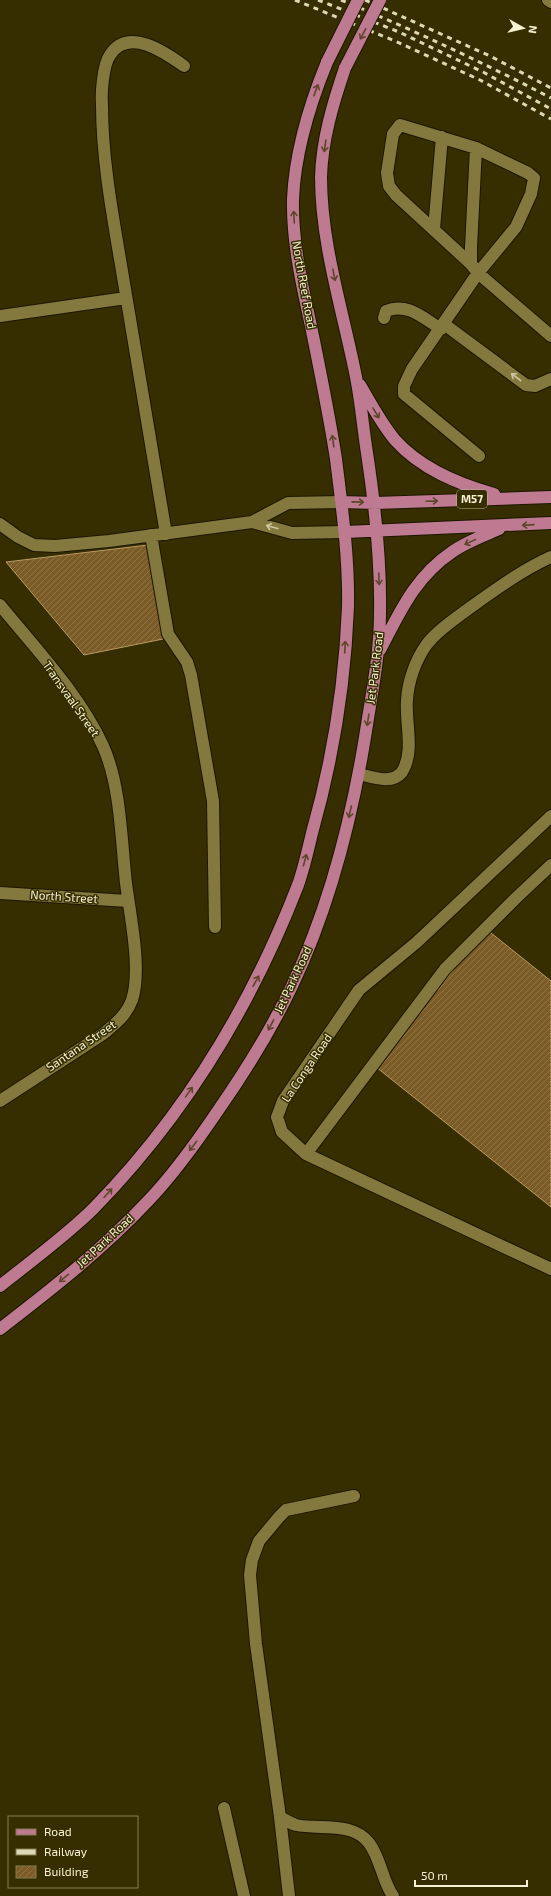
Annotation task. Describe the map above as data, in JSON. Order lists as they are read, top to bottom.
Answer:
{
  "streets": {
    "main road": ["North Reef Road", "M57", "Jet Park Road"],
    "street": [
      "Transvaal Street",
      "North Street",
      "Santana Street",
      "La Conga Road"
    ]
  },
  "crossings": [
    ["North Reef Road", "M57"],
    ["Transvaal Street", "North Street"],
    ["Transvaal Street", "Santana Street"],
    ["North Street", "Santana Street"]
  ],
  "legend": ["Road", "Railway", "Building"],
  "scale_bar": "50 m",
  "north": "right"
}
